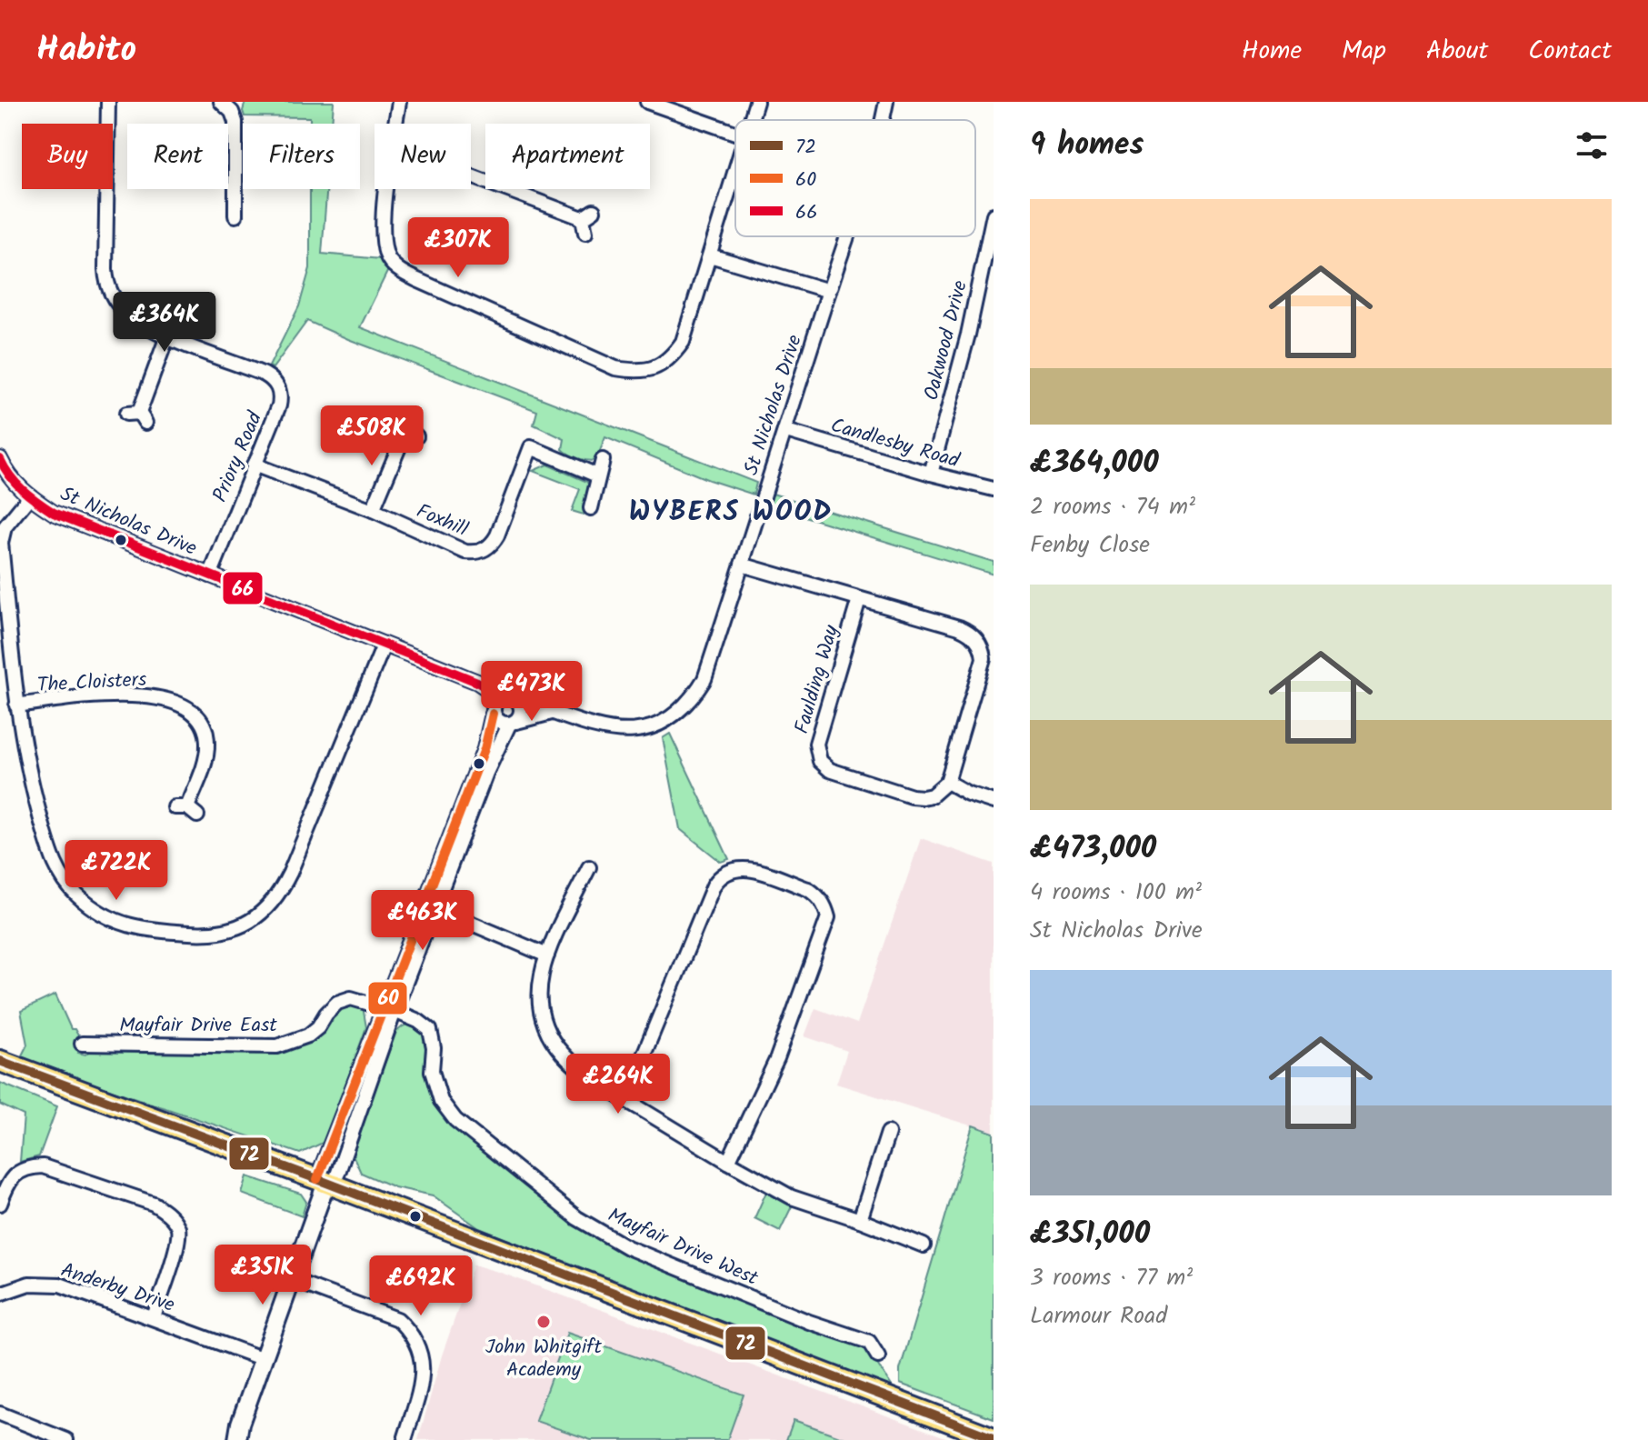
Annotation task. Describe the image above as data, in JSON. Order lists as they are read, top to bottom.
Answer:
{
  "streets": {
    "street": [
      "Oakwood Drive",
      "St Nicholas Drive",
      "Candlesby Road",
      "Priory Road",
      "Foxhill",
      "Faulding Way",
      "The Cloisters",
      "Mayfair Drive East",
      "Mayfair Drive West",
      "Anderby Drive"
    ]
  },
  "crossings": [
    ["Oakwood Drive", "Candlesby Road"],
    ["St Nicholas Drive", "Candlesby Road"],
    ["St Nicholas Drive", "Priory Road"],
    ["Priory Road", "Foxhill"],
    ["Mayfair Drive East", "Mayfair Drive West"]
  ],
  "districts": ["WYBERS WOOD"],
  "places": ["John Whitgift Academy"],
  "lines": ["transit line 66", "transit line 60", "transit line 72"],
  "legend": ["72", "60", "66"],
  "page": {
    "header": "Habito",
    "nav": [
      "Home",
      "Map",
      "About",
      "Contact"
    ],
    "heading": "9 homes",
    "chip": [
      "Buy",
      "Rent",
      "Filters",
      "New",
      "Apartment"
    ],
    "list": [
      {
        "name": "£364,000",
        "note": "2 rooms · 74 m² · Fenby Close"
      },
      {
        "name": "£473,000",
        "note": "4 rooms · 100 m² · St Nicholas Drive"
      },
      {
        "name": "£351,000",
        "note": "3 rooms · 77 m² · Larmour Road"
      }
    ],
    "price": [
      "£307K",
      "£364K",
      "£508K",
      "£473K",
      "£722K",
      "£463K",
      "£264K",
      "£351K",
      "£692K"
    ]
  }
}
